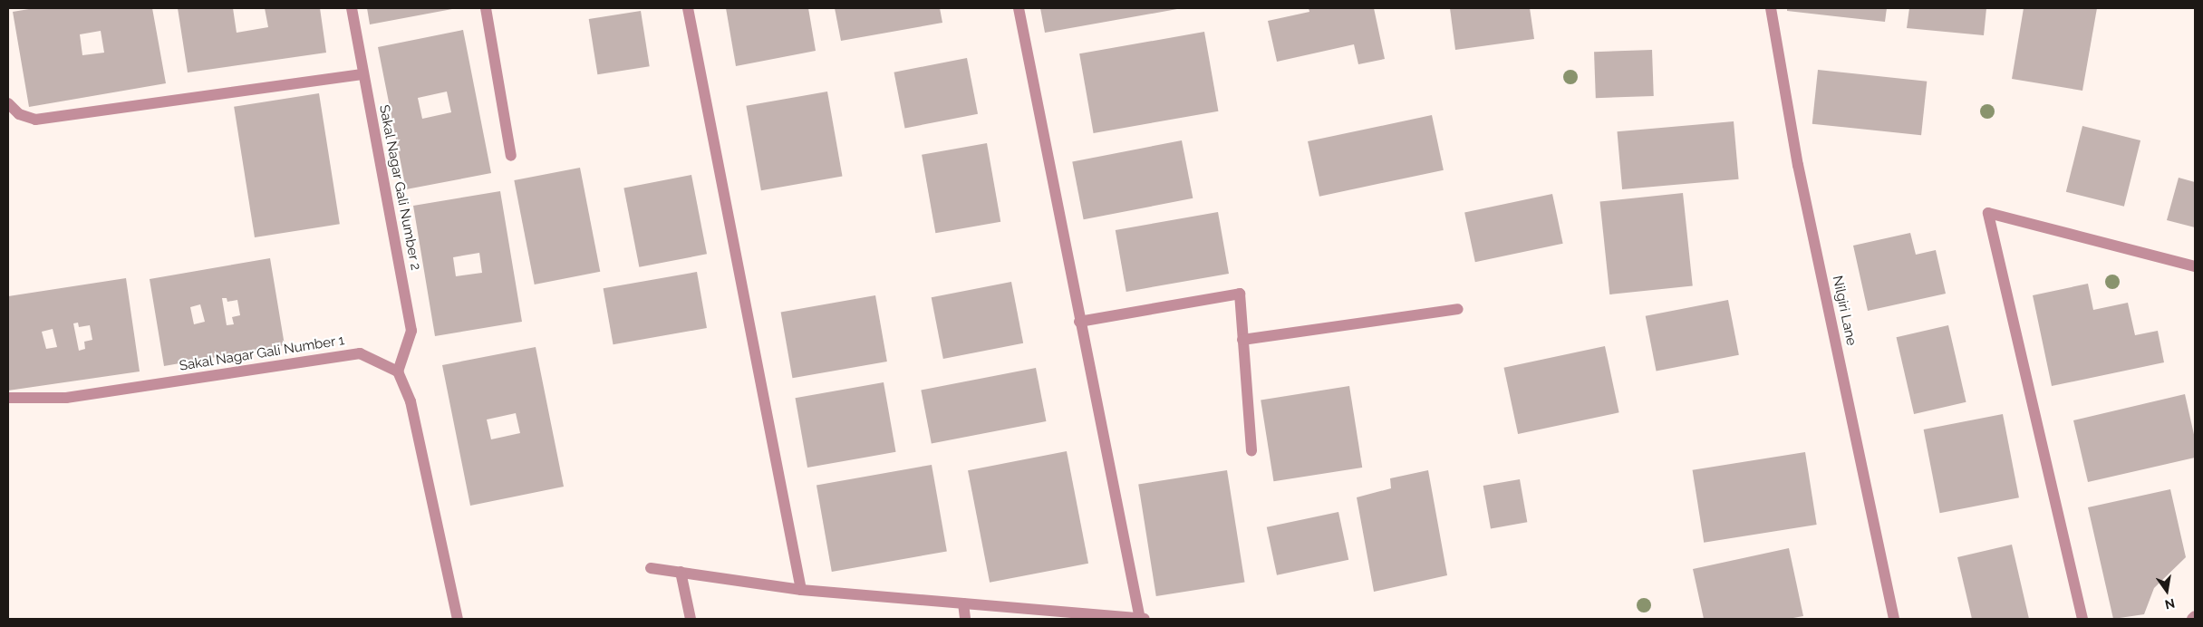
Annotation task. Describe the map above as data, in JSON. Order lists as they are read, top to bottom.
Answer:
{
  "streets": {
    "street": ["Sakal Nagar Gali Number 2", "Nilgiri Lane", "Sakal Nagar Gali Number 1"]
  },
  "crossings": [
    ["Sakal Nagar Gali Number 2", "Sakal Nagar Gali Number 1"]
  ],
  "north": "bottom"
}
